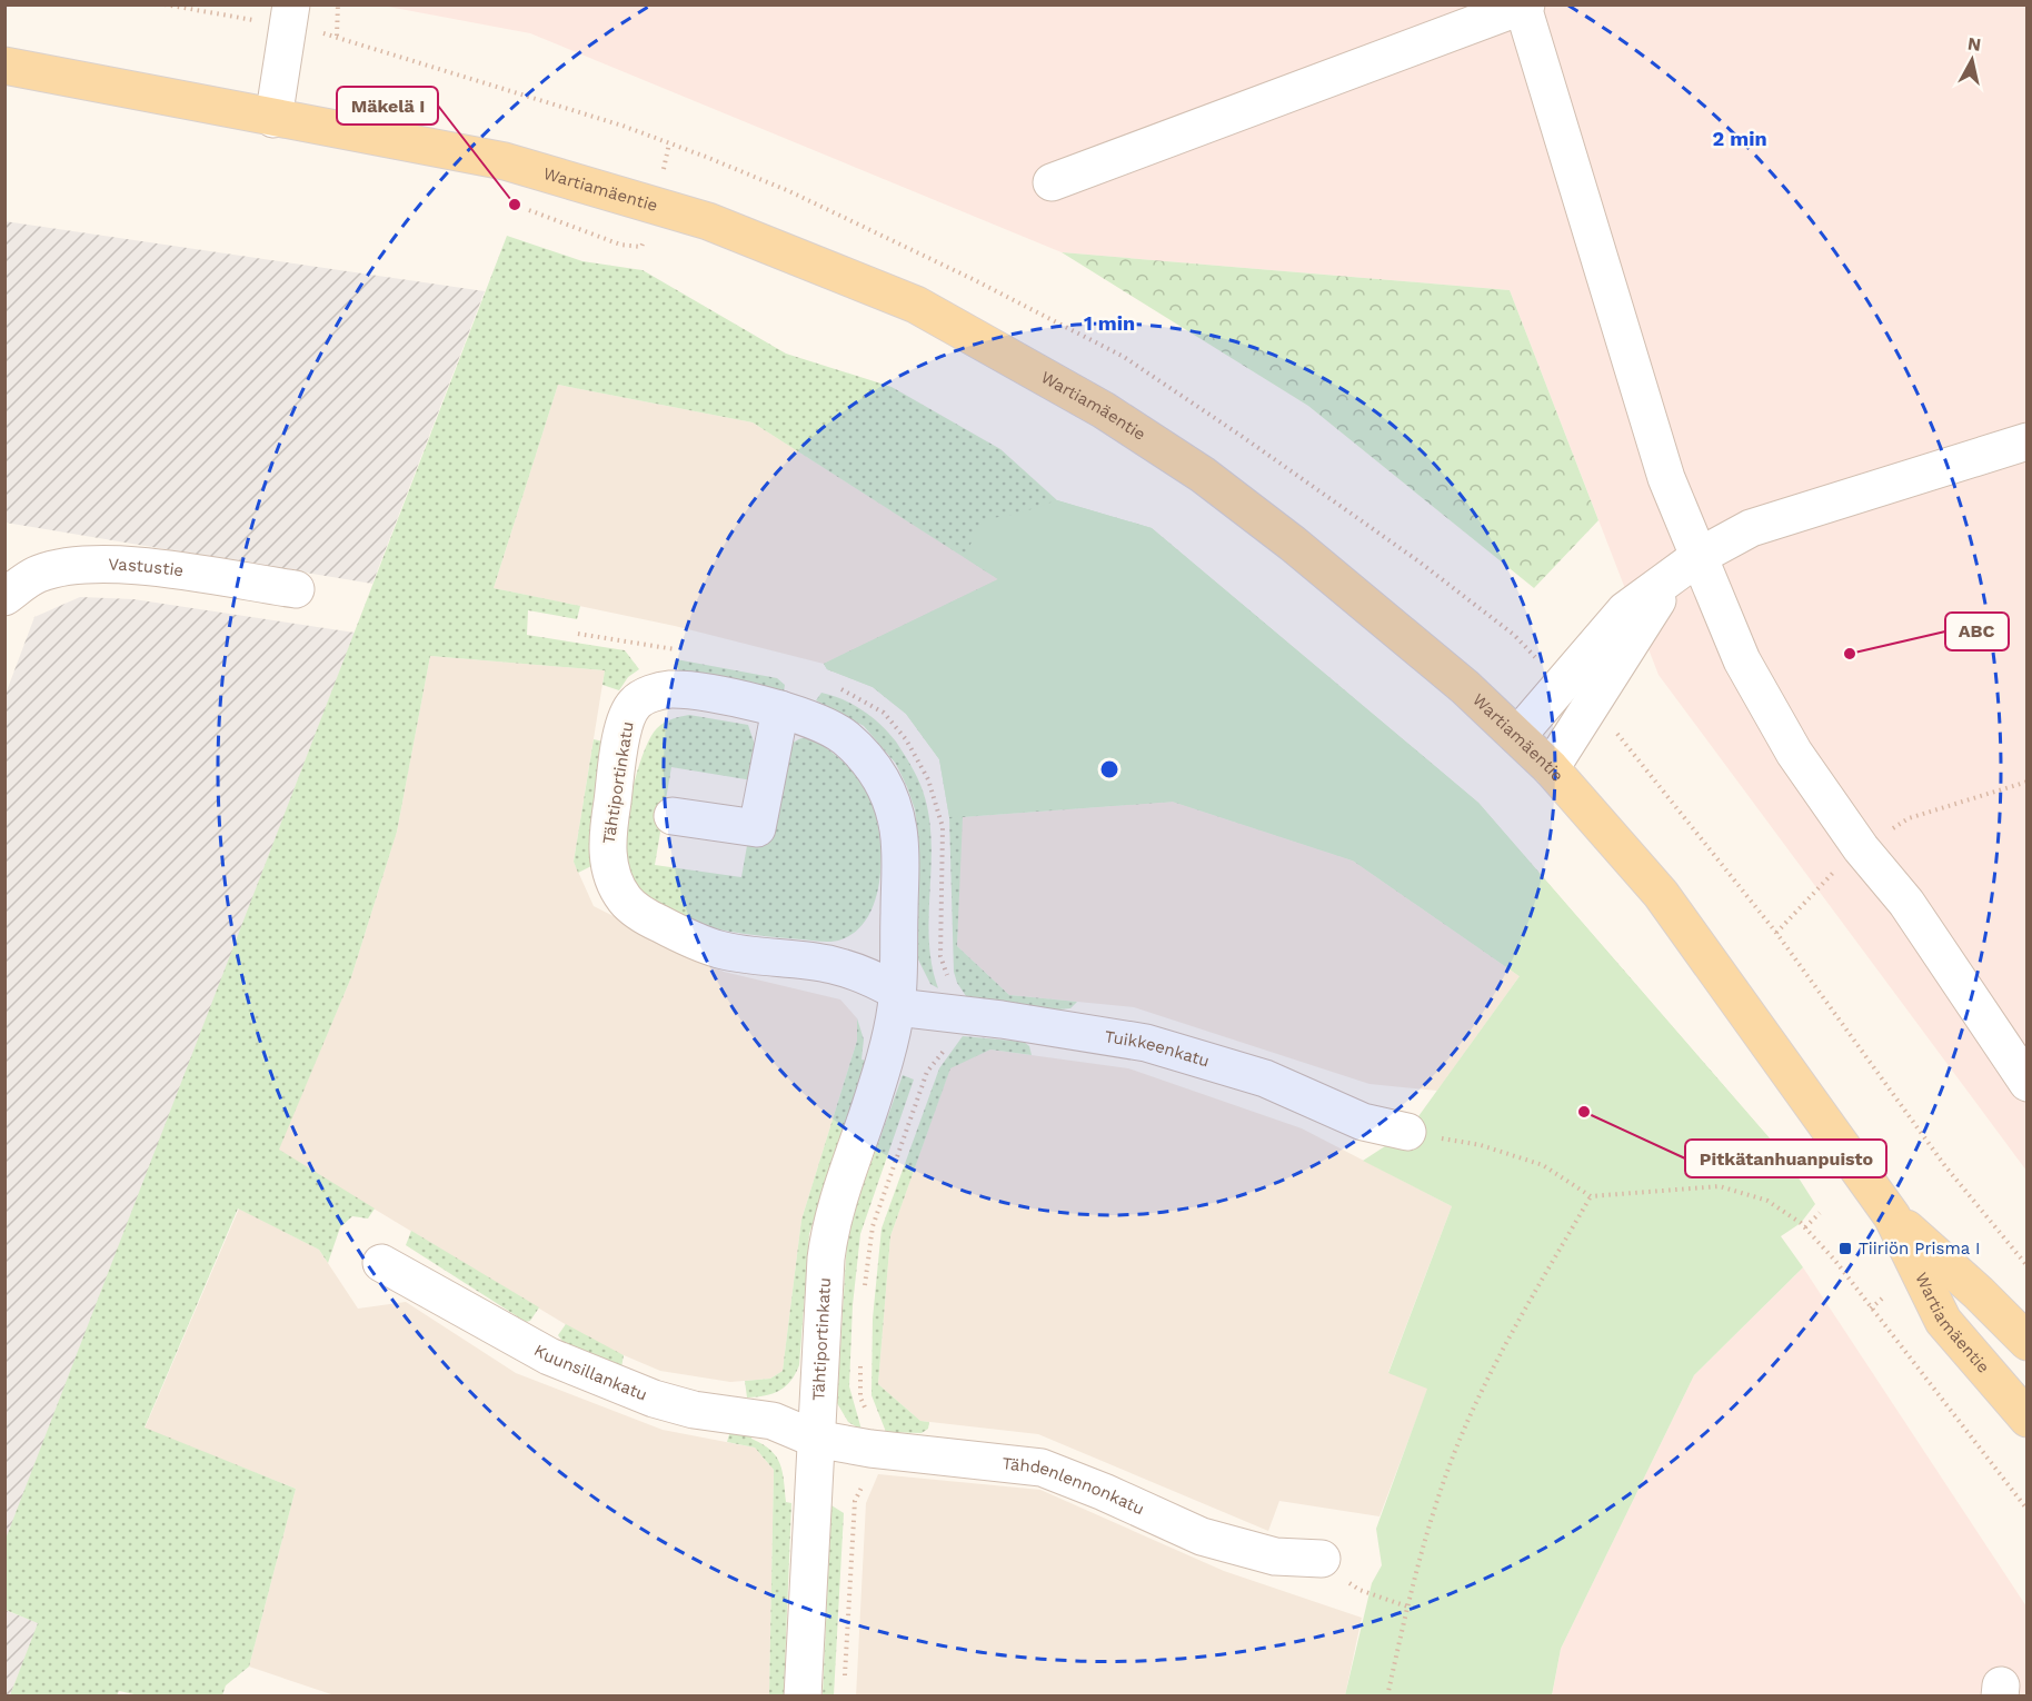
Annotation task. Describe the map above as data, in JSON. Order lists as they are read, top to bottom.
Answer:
{
  "streets": {
    "main road": ["Wartiamäentie"],
    "street": [
      "Vastustie",
      "Tähtiportinkatu",
      "Tuikkeenkatu",
      "Kuunsillankatu",
      "Tähdenlennonkatu"
    ]
  },
  "crossings": [
    ["Tähtiportinkatu", "Tuikkeenkatu"],
    ["Tähtiportinkatu", "Kuunsillankatu"],
    ["Tähtiportinkatu", "Tähdenlennonkatu"],
    ["Kuunsillankatu", "Tähdenlennonkatu"]
  ],
  "places": {
    "other": ["Mäkelä I", "ABC", "Pitkätanhuanpuisto"],
    "transit": ["Tiiriön Prisma I"]
  },
  "north": "top",
  "rings": ["2 min", "1 min"]
}
